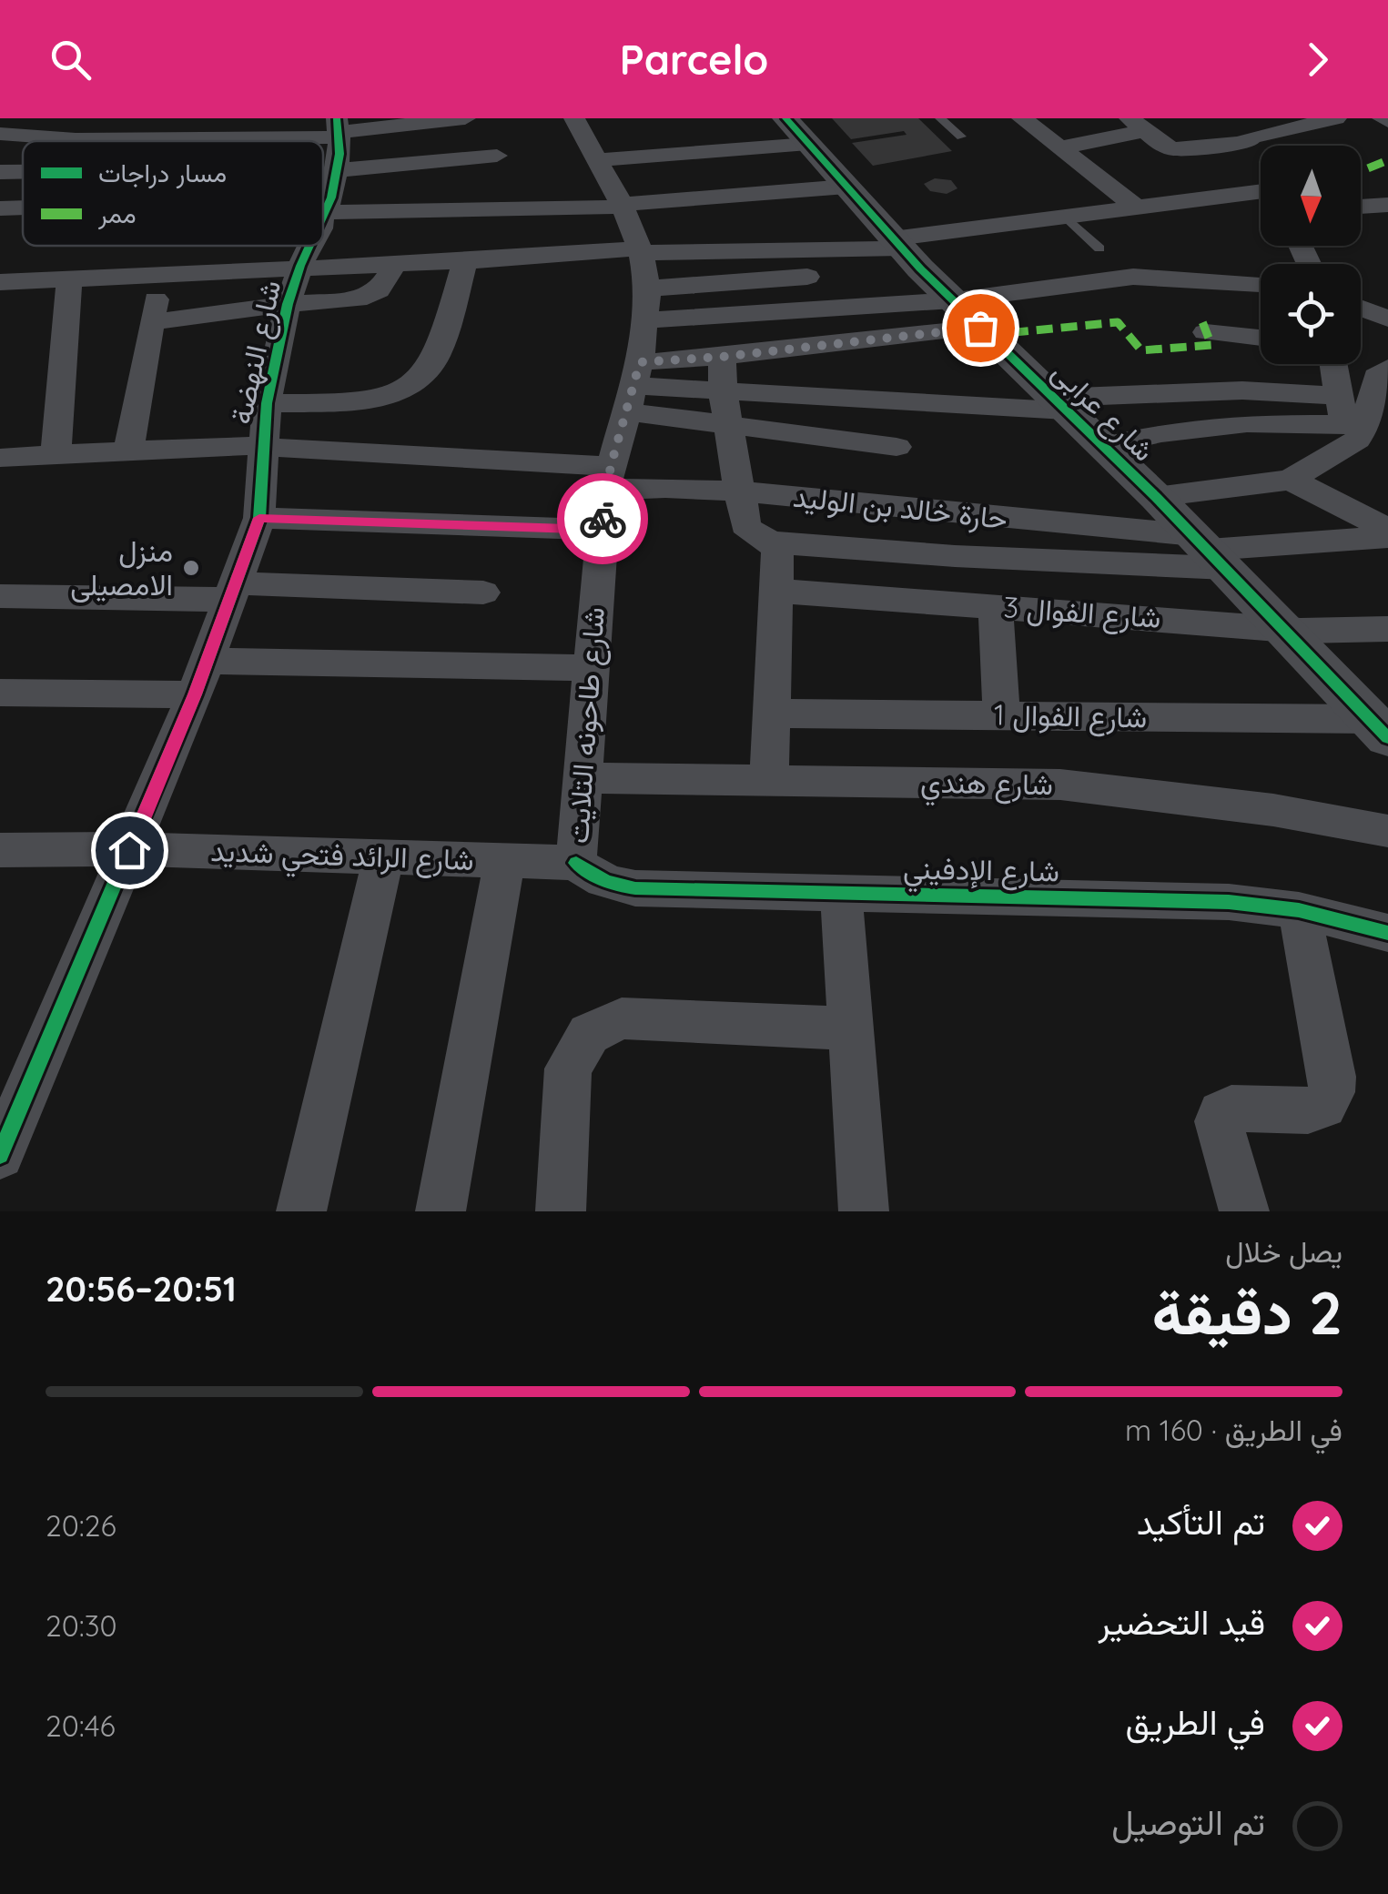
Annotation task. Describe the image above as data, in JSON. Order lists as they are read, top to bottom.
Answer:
{
  "streets": {
    "street": [
      "شارع النهضة",
      "شارع عرابى",
      "حارة خالد بن الوليد",
      "شارع الفوال 3",
      "شارع الفوال 1",
      "شارع طاحونه التلايت",
      "شارع هندي",
      "شارع الرائد فتحي شديد",
      "شارع الإدفيني"
    ]
  },
  "crossings": [
    ["شارع النهضة", "حارة خالد بن الوليد"],
    ["شارع النهضة", "شارع الرائد فتحي شديد"],
    ["شارع عرابى", "حارة خالد بن الوليد"],
    ["شارع عرابى", "شارع الفوال 3"],
    ["شارع عرابى", "شارع الفوال 1"],
    ["حارة خالد بن الوليد", "شارع طاحونه التلايت"],
    ["شارع طاحونه التلايت", "شارع هندي"],
    ["شارع طاحونه التلايت", "شارع الرائد فتحي شديد"],
    ["شارع طاحونه التلايت", "شارع الإدفيني"],
    ["شارع الرائد فتحي شديد", "شارع الإدفيني"]
  ],
  "places": ["منزل الامصيلى"],
  "legend": ["مسار دراجات", "ممر"],
  "north": "bottom",
  "page": {
    "header": "Parcelo",
    "heading": ["2 دقيقة", "يصل خلال", "20:51–20:56"],
    "bar": "في الطريق · 160 m",
    "list": [
      ["تم التأكيد", "20:26"],
      ["قيد التحضير", "20:30"],
      ["في الطريق", "20:46"],
      "تم التوصيل"
    ]
  }
}
